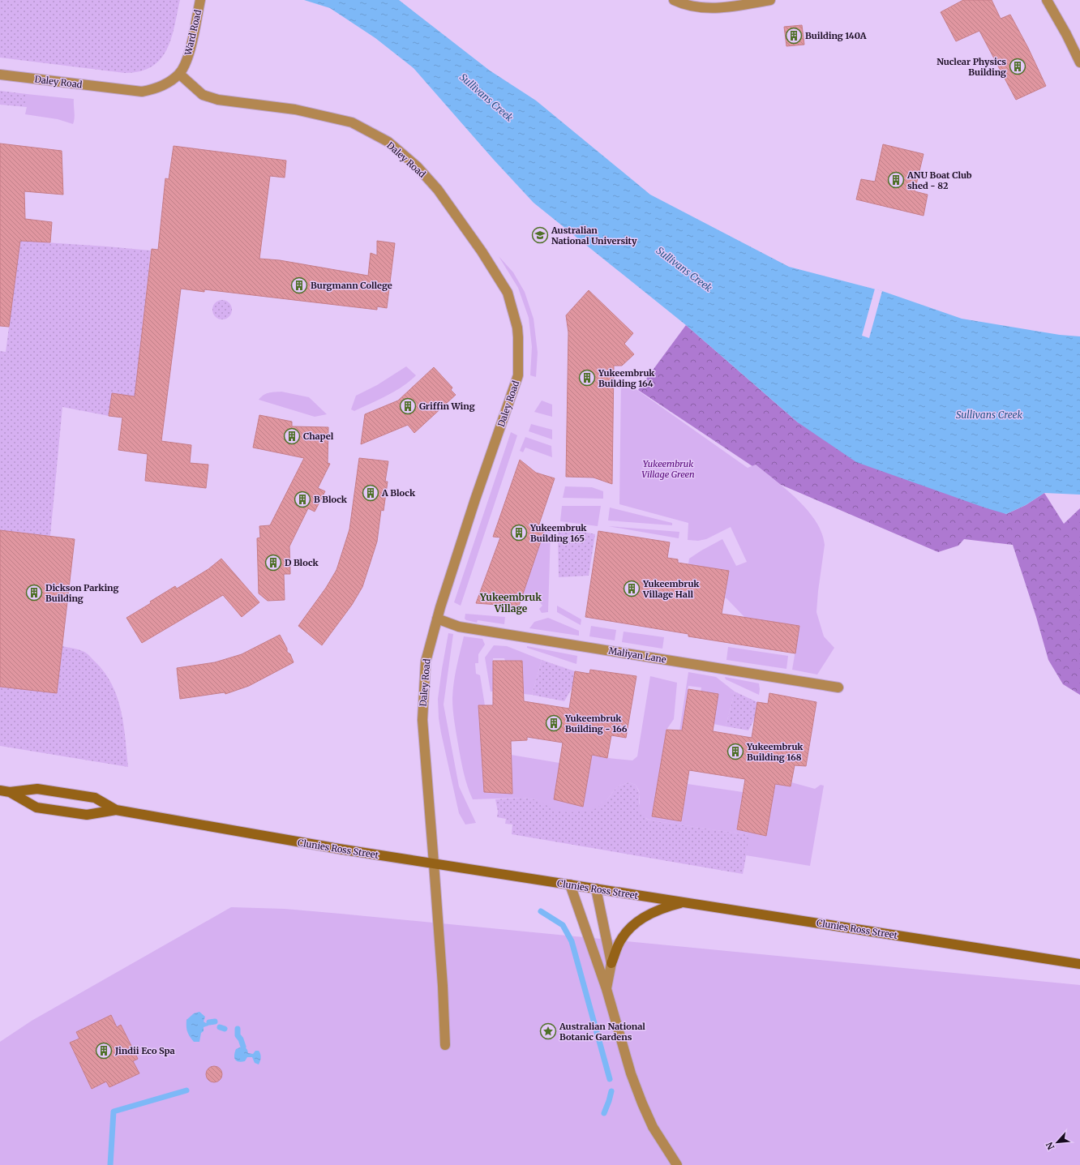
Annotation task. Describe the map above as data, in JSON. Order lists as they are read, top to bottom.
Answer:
{
  "streets": {
    "street": [
      "Ward Road",
      "Daley Road",
      "Maliyan Lane",
      "Clunies Ross Street"
    ]
  },
  "crossings": [
    ["Ward Road", "Daley Road"],
    ["Daley Road", "Maliyan Lane"],
    ["Daley Road", "Clunies Ross Street"]
  ],
  "districts": ["Yukeembruk Village"],
  "water": ["Sullivans Creek"],
  "parks": ["Yukeembruk Village Green"],
  "places": {
    "building": [
      "Building 140A",
      "Nuclear Physics Building",
      "ANU Boat Club shed - 82",
      "Burgmann College",
      "Yukeembruk Building 164",
      "Griffin Wing",
      "Chapel",
      "A Block",
      "B Block",
      "Yukeembruk Building 165",
      "D Block",
      "Yukeembruk Village Hall",
      "Dickson Parking Building",
      "Yukeembruk Building - 166",
      "Yukeembruk Building 168",
      "Jindii Eco Spa"
    ],
    "school or university": ["Australian National University"],
    "place": ["Australian National Botanic Gardens"]
  },
  "north": "bottom left"
}
